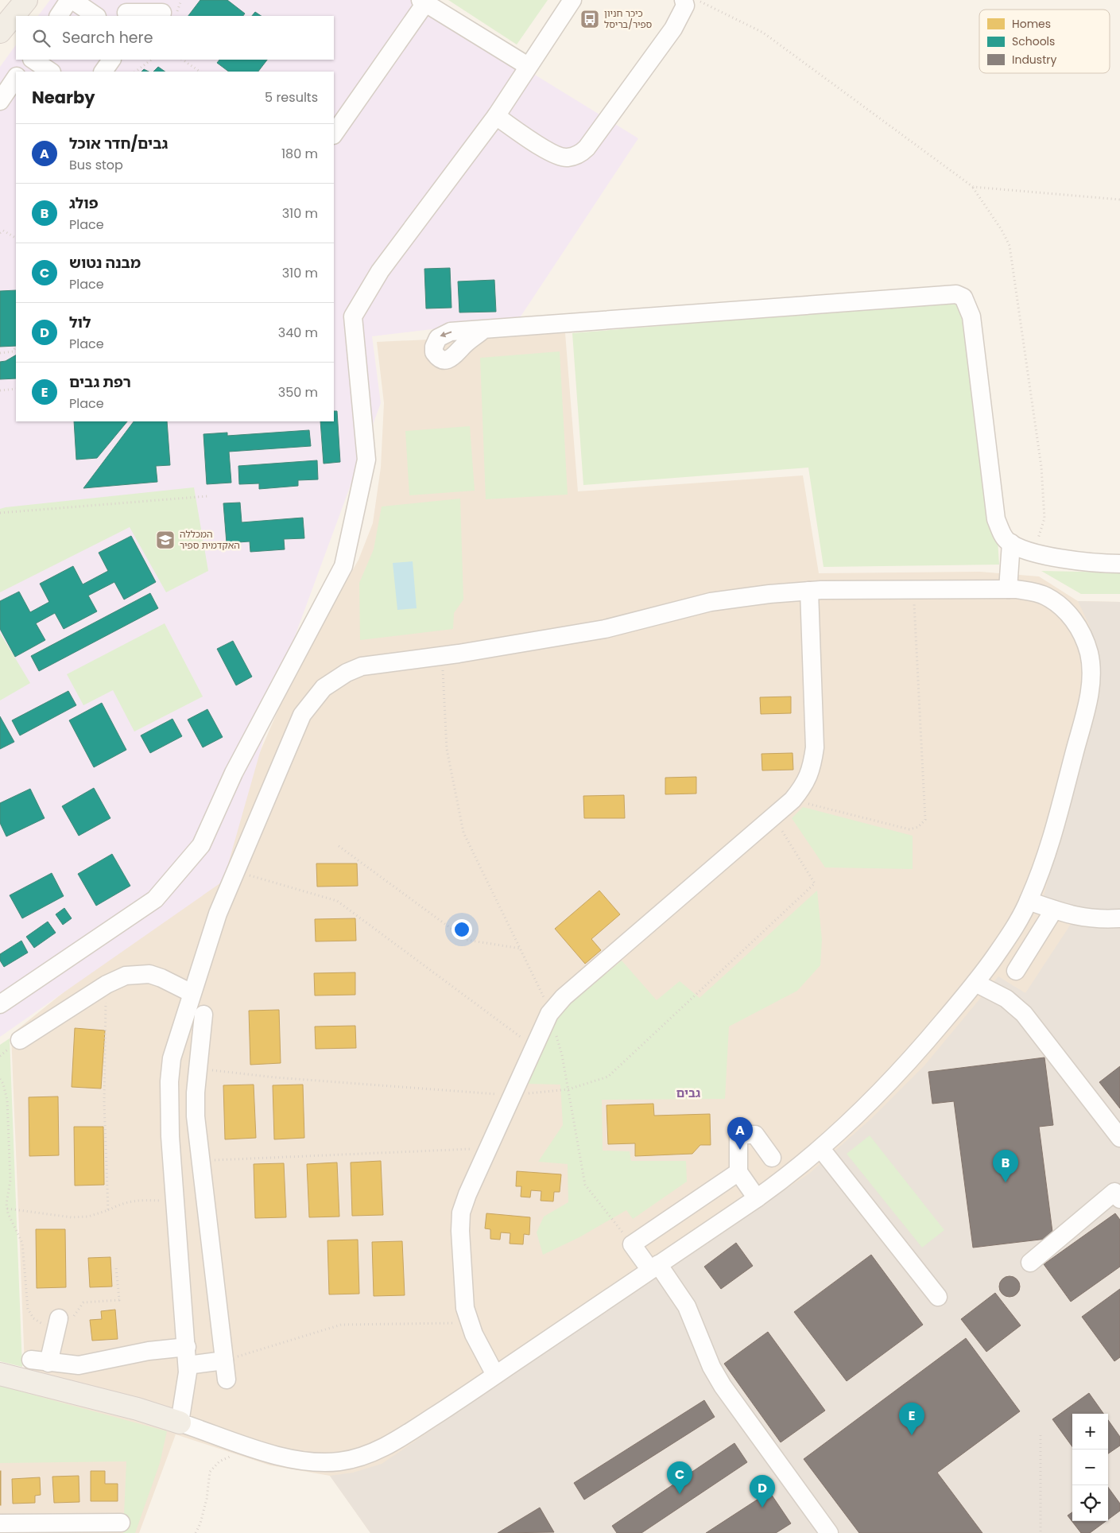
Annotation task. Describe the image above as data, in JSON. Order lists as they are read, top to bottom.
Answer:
{
  "districts": ["גבים"],
  "places": {
    "bus stop": ["כיכר חניון ספיר/בריסל"],
    "school or university": ["המכללה האקדמית ספיר"]
  },
  "legend": ["Homes", "Schools", "Industry"],
  "page": {
    "search": "Search here",
    "heading": ["Nearby", "5 results"],
    "list": [
      {
        "mark": "A",
        "name": "גבים/חדר אוכל",
        "note": "Bus stop",
        "value": "180 m"
      },
      {
        "mark": "B",
        "name": "פולג",
        "note": "Place",
        "value": "310 m"
      },
      {
        "mark": "C",
        "name": "מבנה נטוש",
        "note": "Place",
        "value": "310 m"
      },
      {
        "mark": "D",
        "name": "לול",
        "note": "Place",
        "value": "340 m"
      },
      {
        "mark": "E",
        "name": "רפת גבים",
        "note": "Place",
        "value": "350 m"
      }
    ],
    "pins": [
      "A",
      "B",
      "E",
      "C",
      "D"
    ],
    "map_buttons": ["+", "−"]
  }
}
